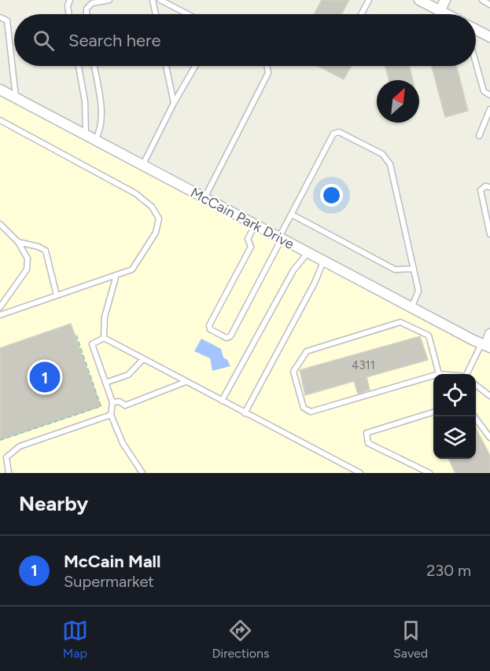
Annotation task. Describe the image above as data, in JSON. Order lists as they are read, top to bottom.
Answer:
{
  "streets": {
    "street": ["McCain Park Drive"]
  },
  "house_numbers": ["4311"],
  "north": "top right",
  "page": {
    "search": "Search here",
    "pins": "1",
    "heading": "Nearby",
    "list": [
      {
        "mark": "1",
        "name": "McCain Mall",
        "note": "Supermarket",
        "value": "230 m"
      }
    ],
    "nav": ["Map", "Directions", "Saved"]
  }
}
